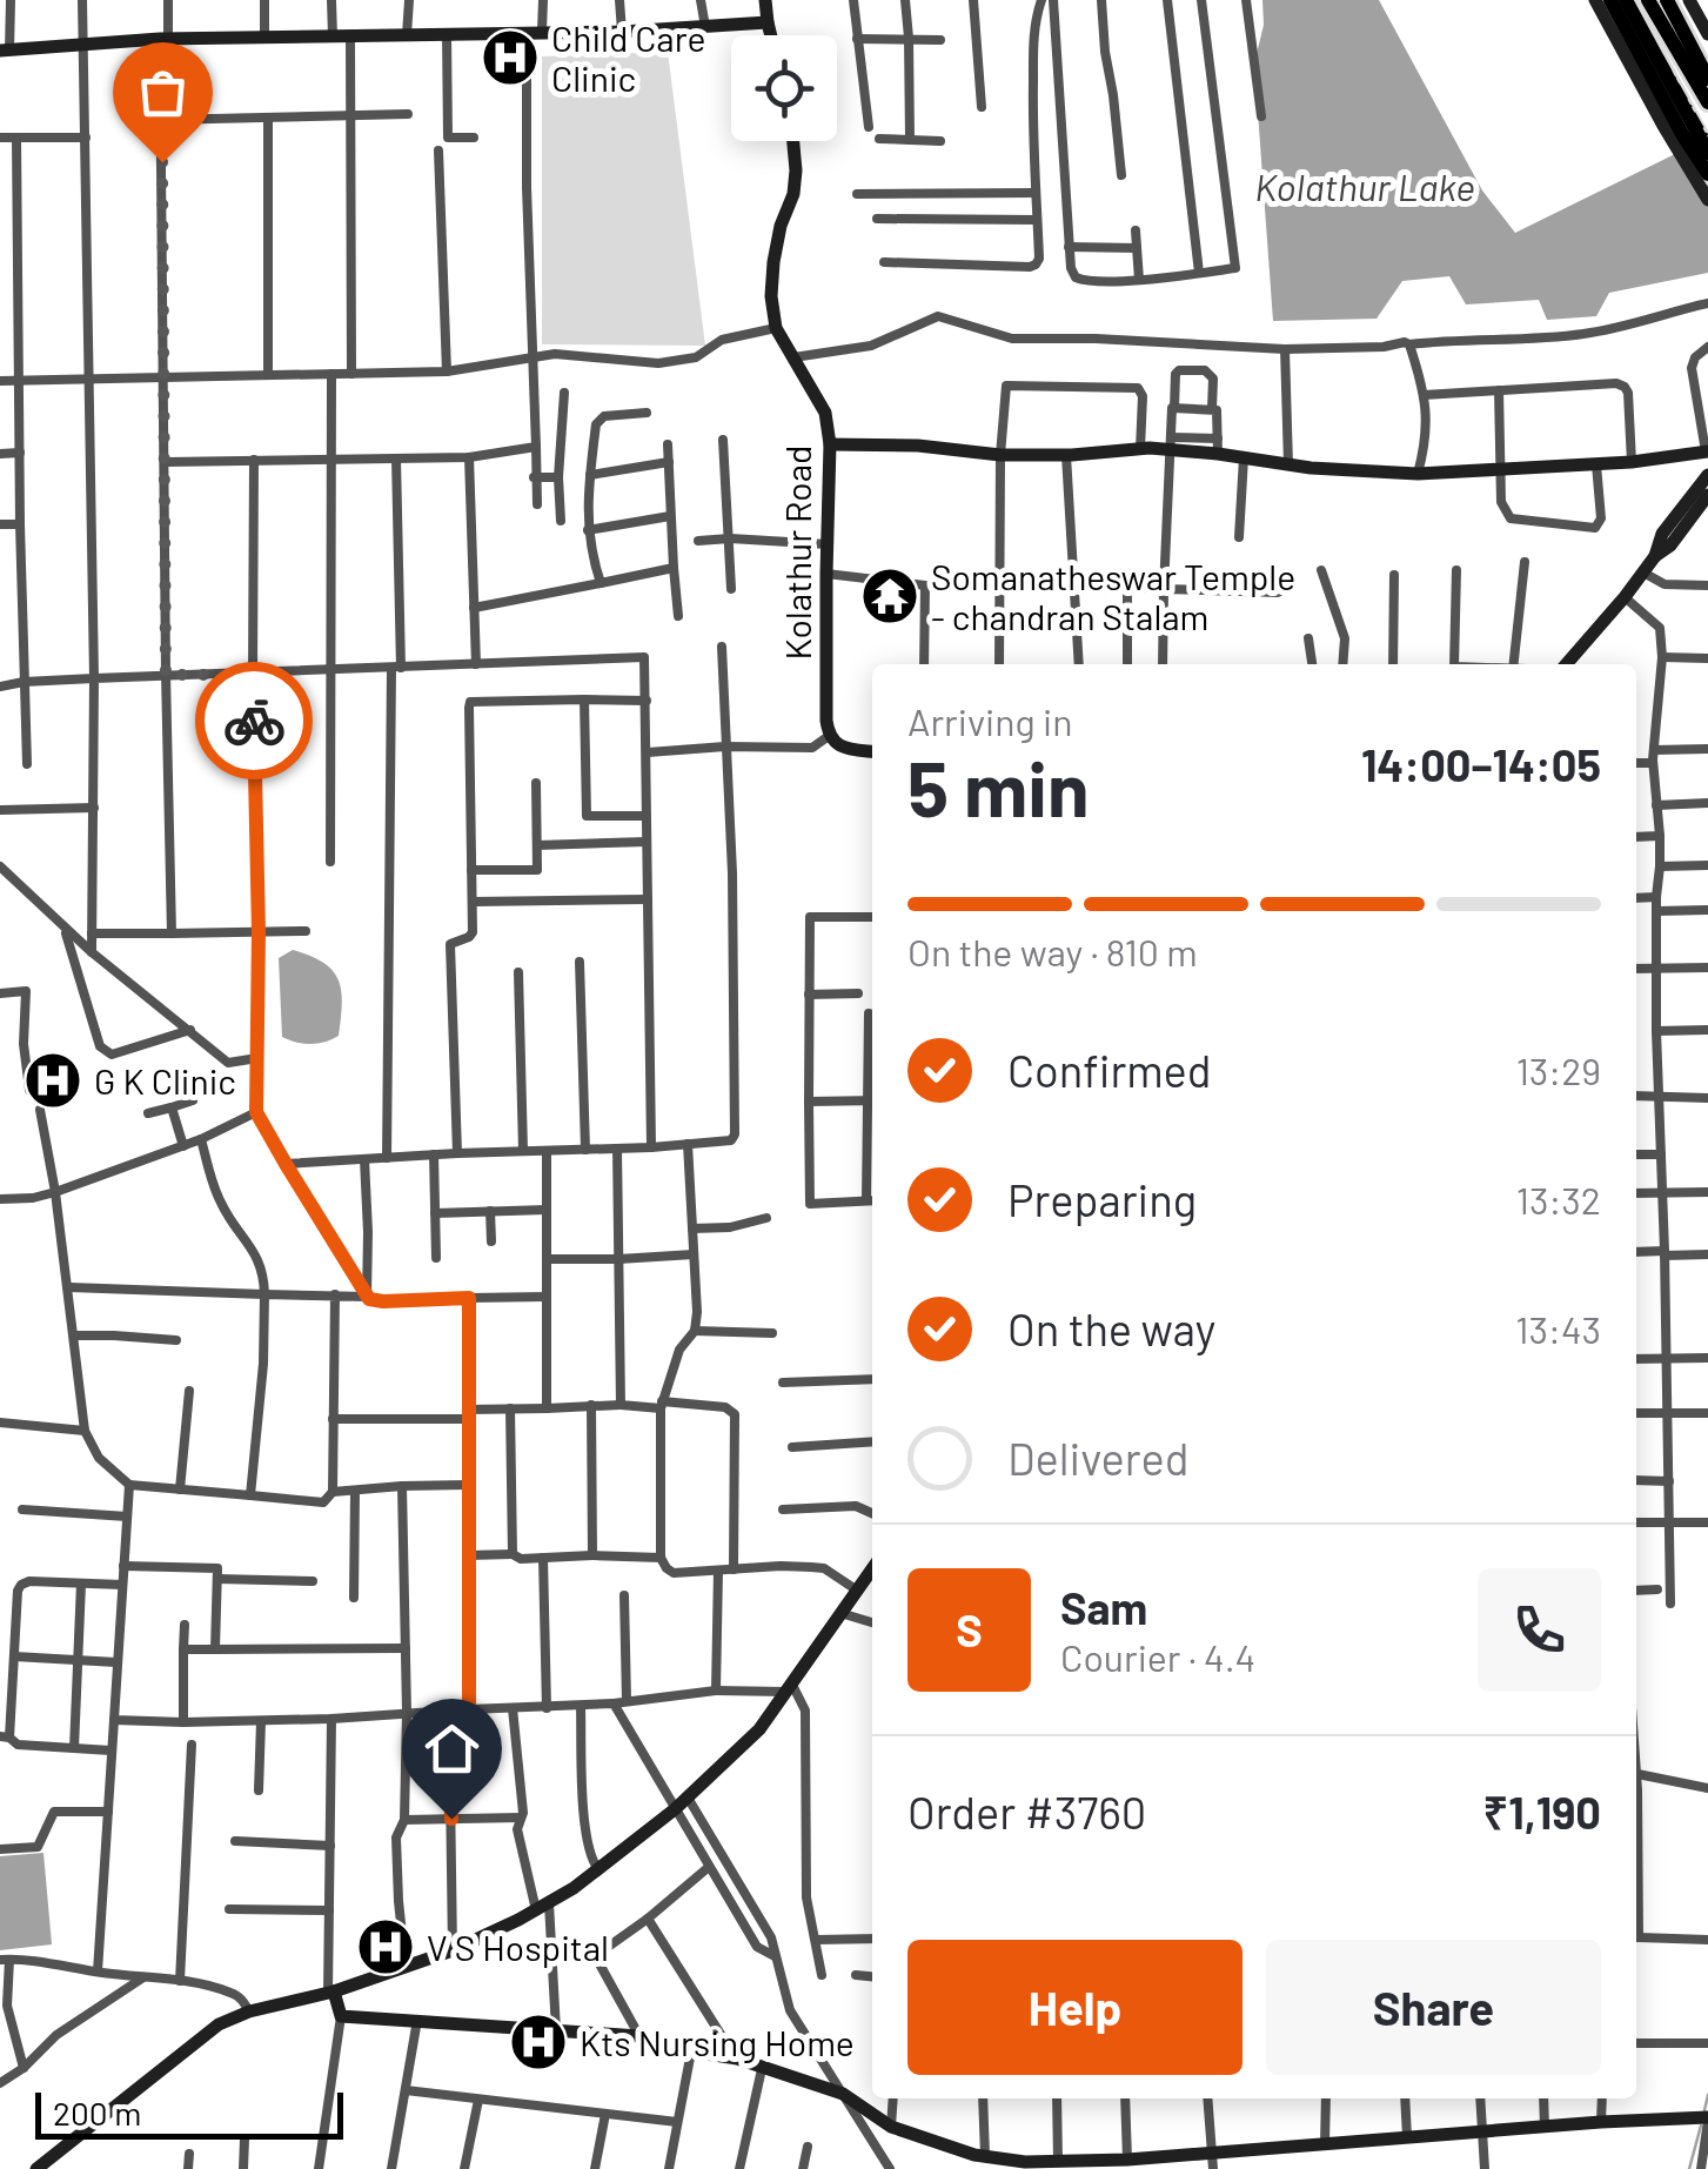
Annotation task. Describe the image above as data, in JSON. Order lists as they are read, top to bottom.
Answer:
{
  "streets": {
    "main road": ["Kolathur Road"]
  },
  "water": ["Kolathur Lake"],
  "places": {
    "hospital": [
      "Child Care Clinic",
      "G K Clinic",
      "V S Hospital",
      "Kts Nursing Home"
    ],
    "temple": ["Somanatheswar Temple - chandran Stalam"]
  },
  "scale_bar": "200 m",
  "page": {
    "heading": ["5 min", "Arriving in", "14:00–14:05"],
    "panel": [
      "Sam",
      "Courier · 4.4",
      "Order #3760",
      "₹1,190"
    ],
    "bar": "On the way · 810 m",
    "list": [
      ["Confirmed", "13:29"],
      ["Preparing", "13:32"],
      ["On the way", "13:43"],
      "Delivered"
    ],
    "round": "S",
    "buttons": ["Help", "Share"],
    "scale": "200 m"
  }
}
